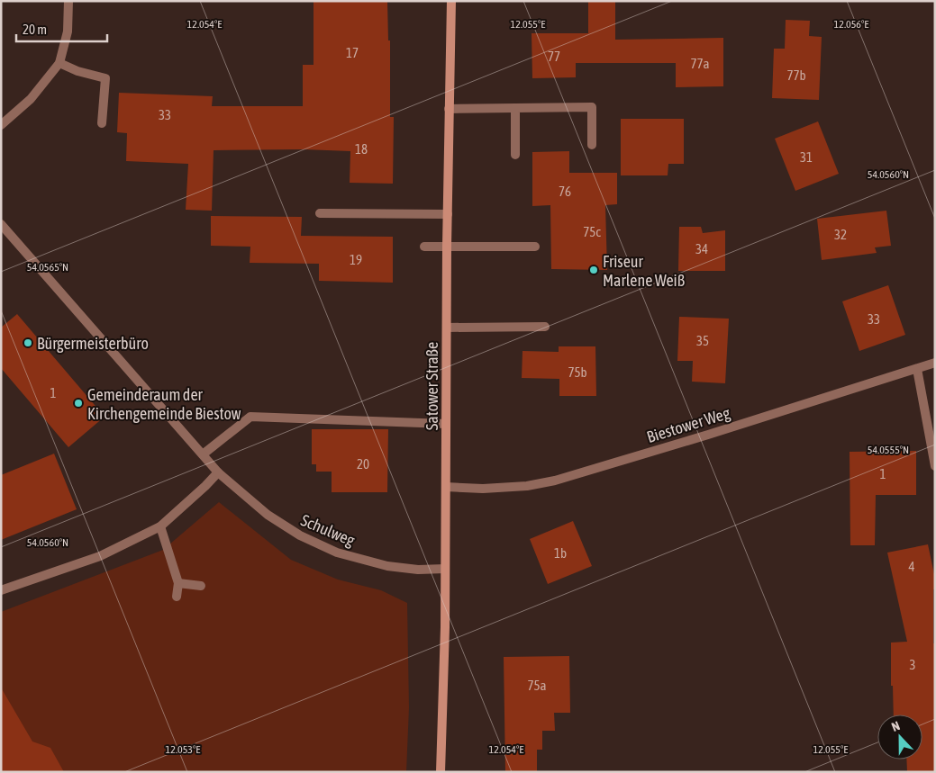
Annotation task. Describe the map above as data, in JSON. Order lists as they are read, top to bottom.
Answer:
{
  "streets": {
    "main road": ["Satower Straße"],
    "street": ["Biestower Weg", "Schulweg"]
  },
  "crossings": [
    ["Satower Straße", "Biestower Weg"],
    ["Satower Straße", "Schulweg"]
  ],
  "places": ["Friseur Marlene Weiß", "Bürgermeisterbüro", "Gemeinderaum der Kirchengemeinde Biestow"],
  "house_numbers": [
    "17",
    "77",
    "77a",
    "77b",
    "33",
    "18",
    "31",
    "76",
    "75c",
    "32",
    "34",
    "19",
    "33",
    "35",
    "75b",
    "1",
    "20",
    "1",
    "1b",
    "4",
    "3",
    "75a"
  ],
  "scale_bar": "20 m",
  "north": "top",
  "coordinates": [
    "12.056°E",
    "12.054°E",
    "12.055°E",
    "54.0560°N",
    "54.0565°N",
    "54.0555°N",
    "12.053°E"
  ]
}
